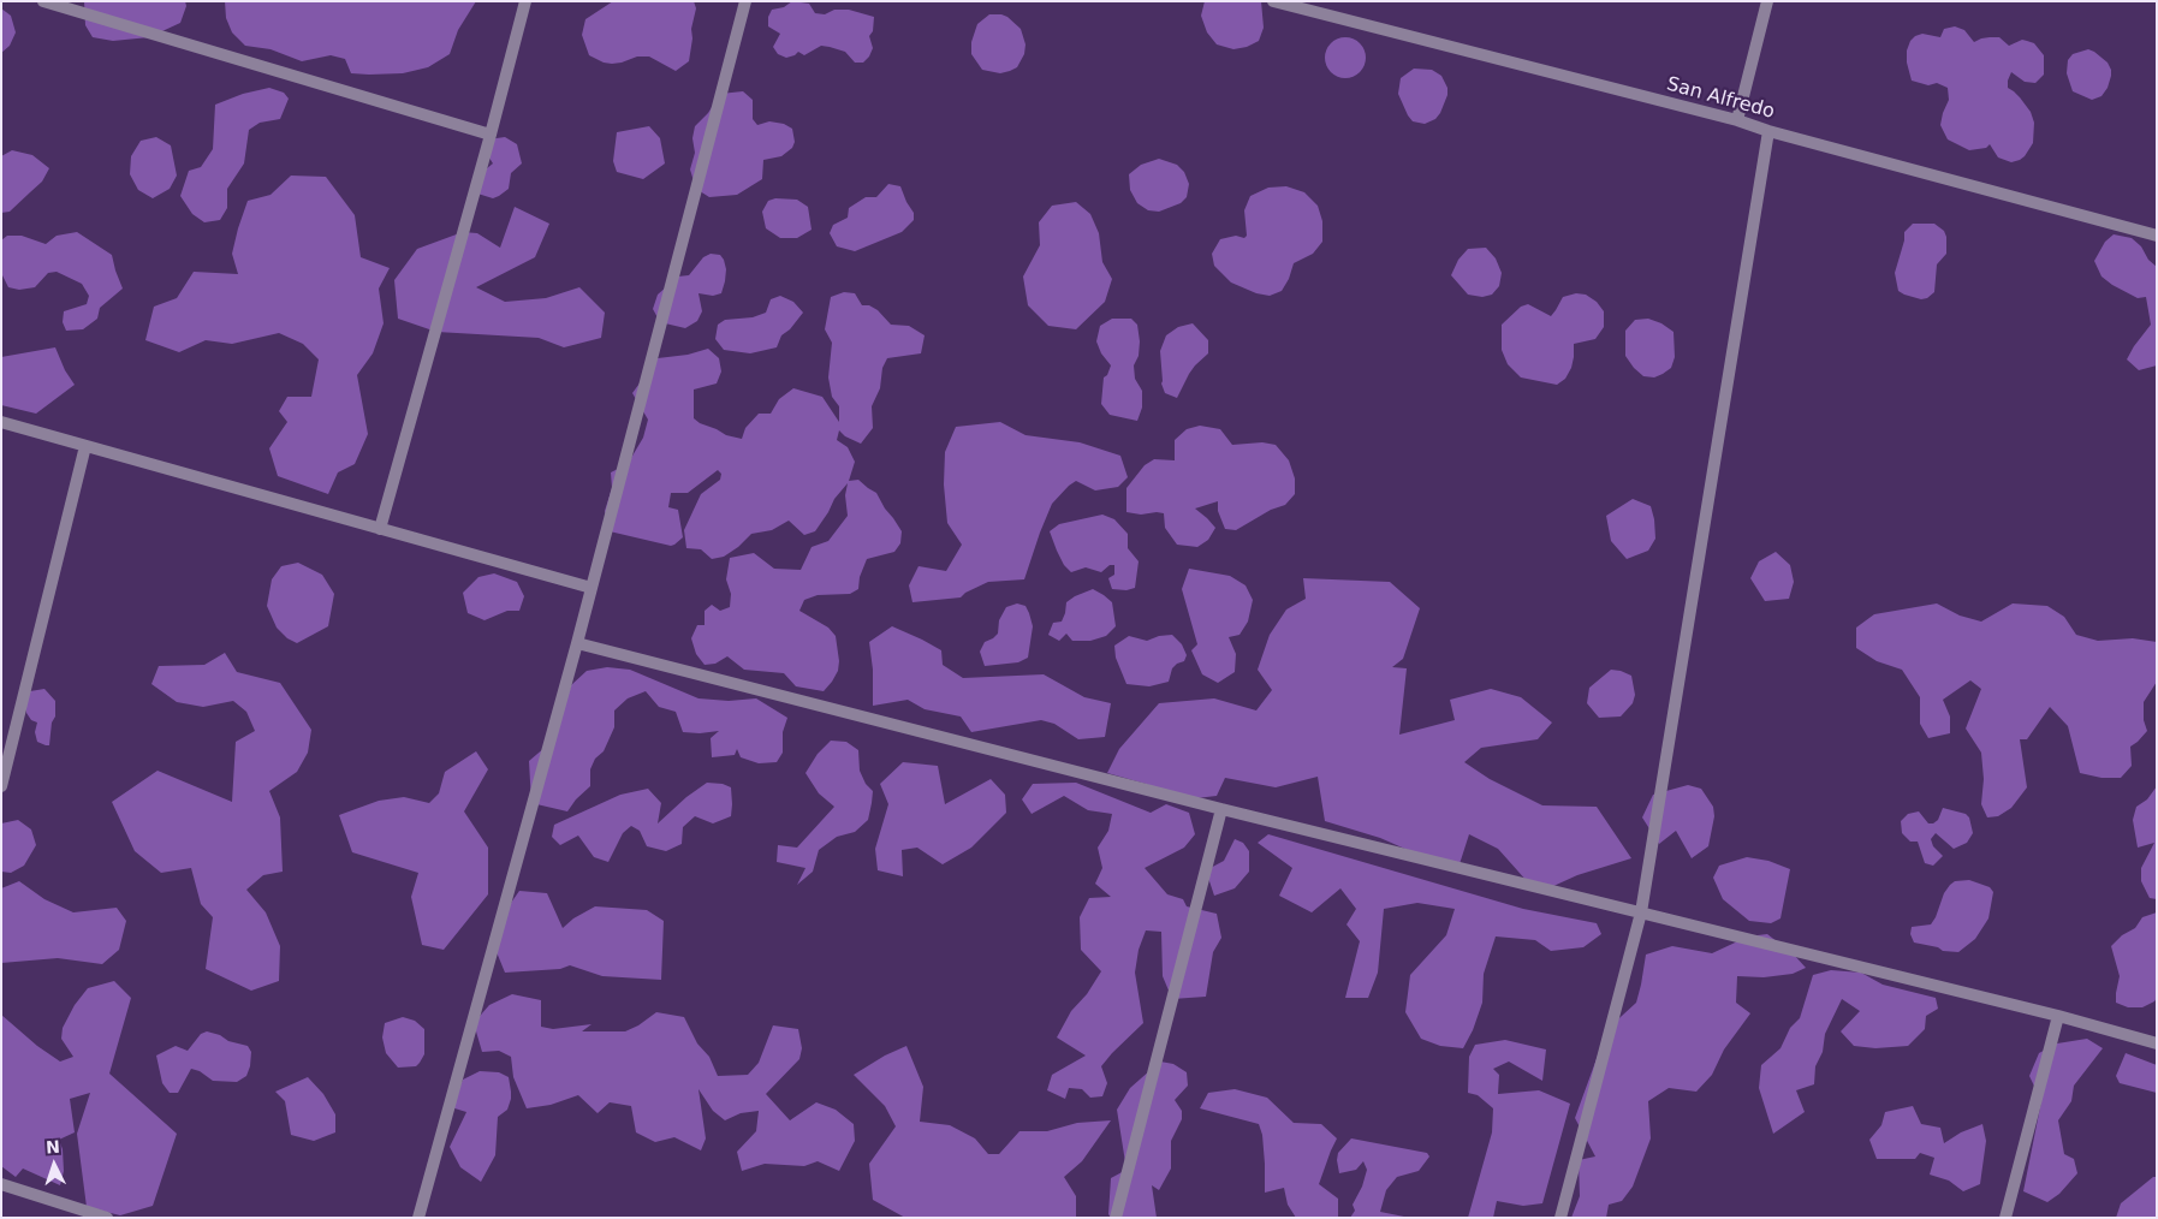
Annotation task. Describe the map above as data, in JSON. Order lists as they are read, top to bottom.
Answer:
{
  "streets": {
    "street": ["San Alfredo"]
  },
  "north": "top"
}
